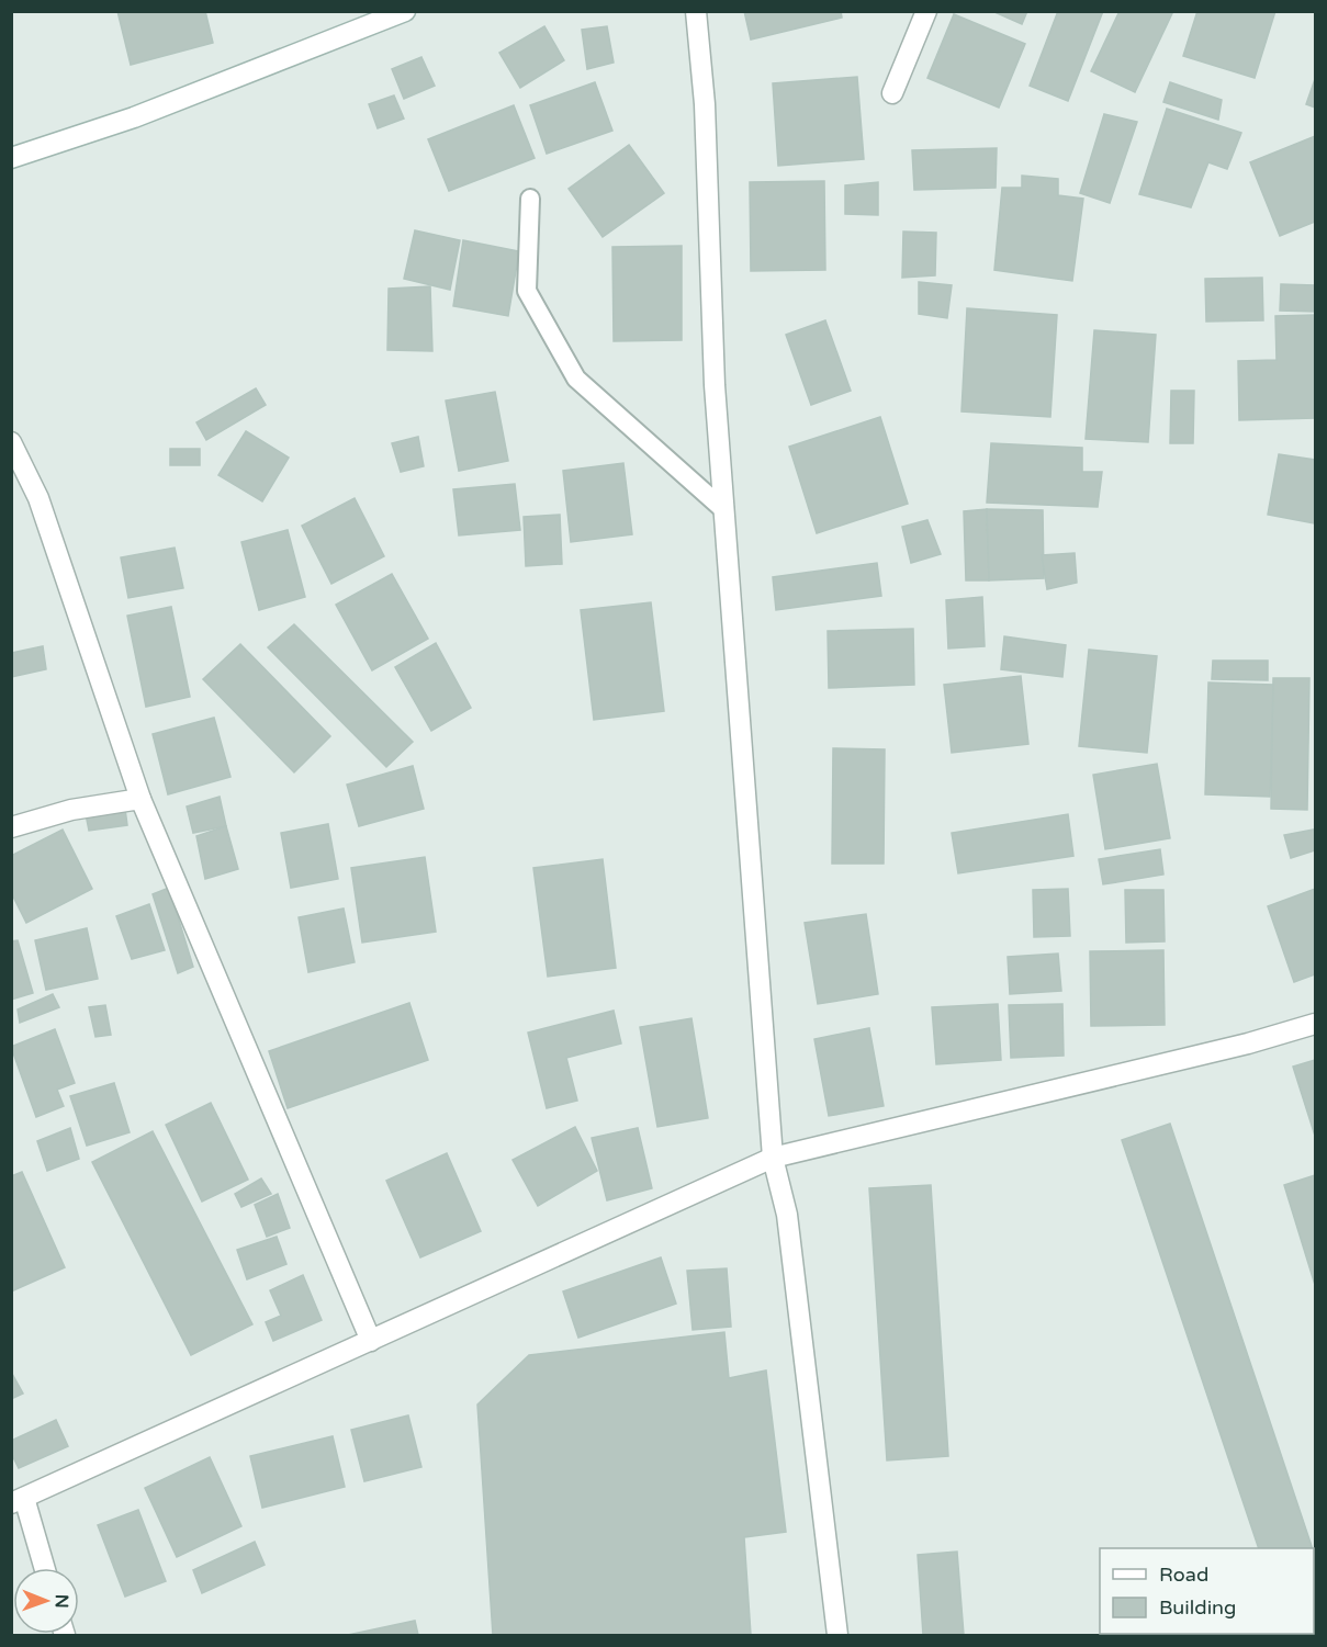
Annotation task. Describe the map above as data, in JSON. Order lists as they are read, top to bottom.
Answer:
{
  "legend": ["Road", "Building"],
  "north": "right"
}
